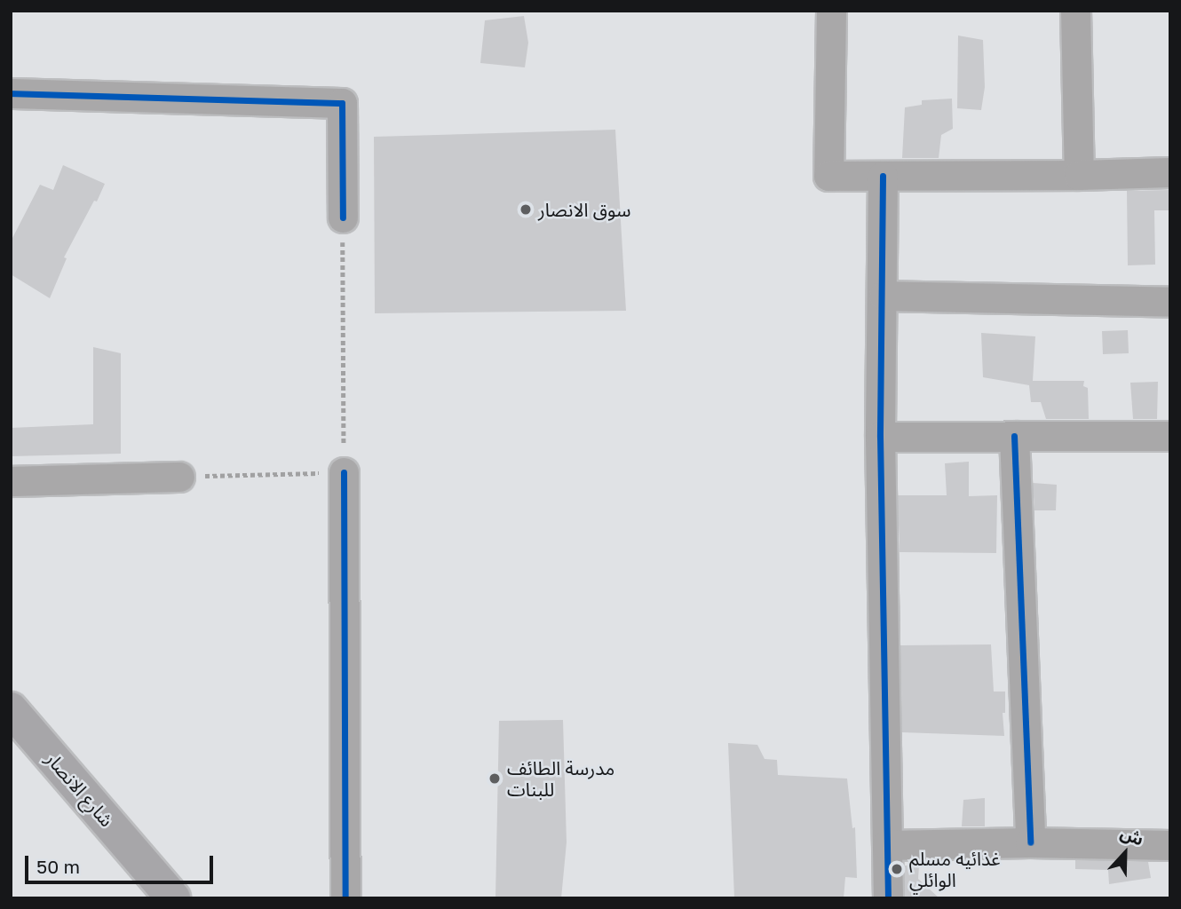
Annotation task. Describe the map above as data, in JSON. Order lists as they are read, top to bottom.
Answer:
{
  "streets": {
    "street": ["شارع الانصار"]
  },
  "places": ["سوق الانصار", "مدرسة الطائف للبنات", "غذائيه مسلم الوائلي"],
  "scale_bar": "50 m",
  "north": "top"
}
